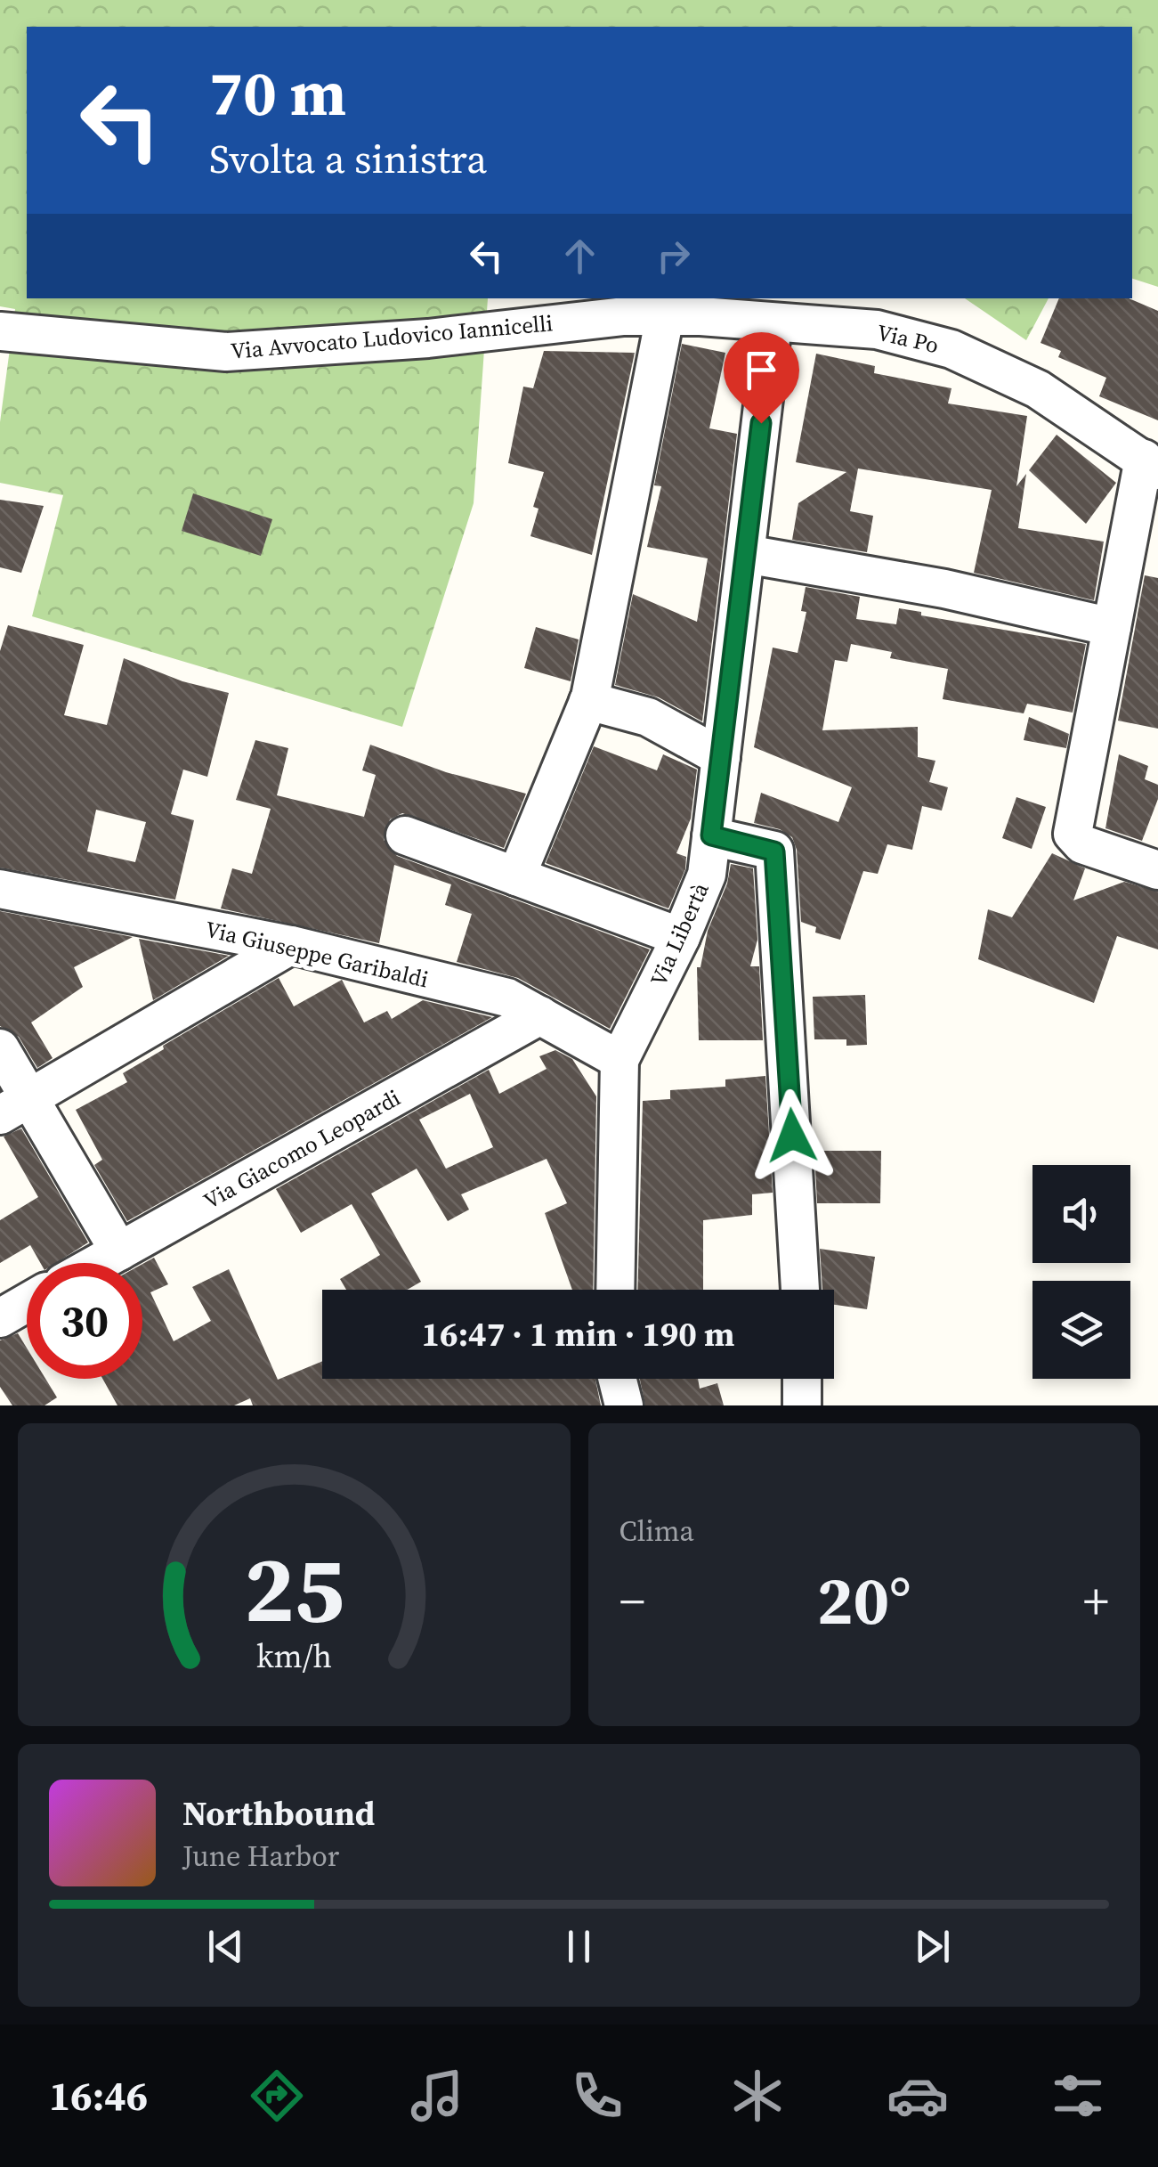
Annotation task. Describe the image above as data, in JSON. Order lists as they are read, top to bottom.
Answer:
{
  "streets": {
    "street": [
      "Via Avvocato Ludovico Iannicelli",
      "Via Po",
      "Via Libertà",
      "Via Giuseppe Garibaldi",
      "Via Giacomo Leopardi"
    ]
  },
  "crossings": [
    ["Via Avvocato Ludovico Iannicelli", "Via Po"],
    ["Via Po", "Via Libertà"],
    ["Via Libertà", "Via Giuseppe Garibaldi"],
    ["Via Giuseppe Garibaldi", "Via Giacomo Leopardi"]
  ],
  "page": {
    "turn": ["70 m", "Svolta a sinistra"],
    "limit": "30",
    "trip": "16:47 · 1 min · 190 m",
    "tile": "Clima",
    "heat": ["−", "20°", "+"],
    "song": ["Northbound", "June Harbor"],
    "tabs": "16:46",
    "gauge": ["25", "km/h"]
  }
}
